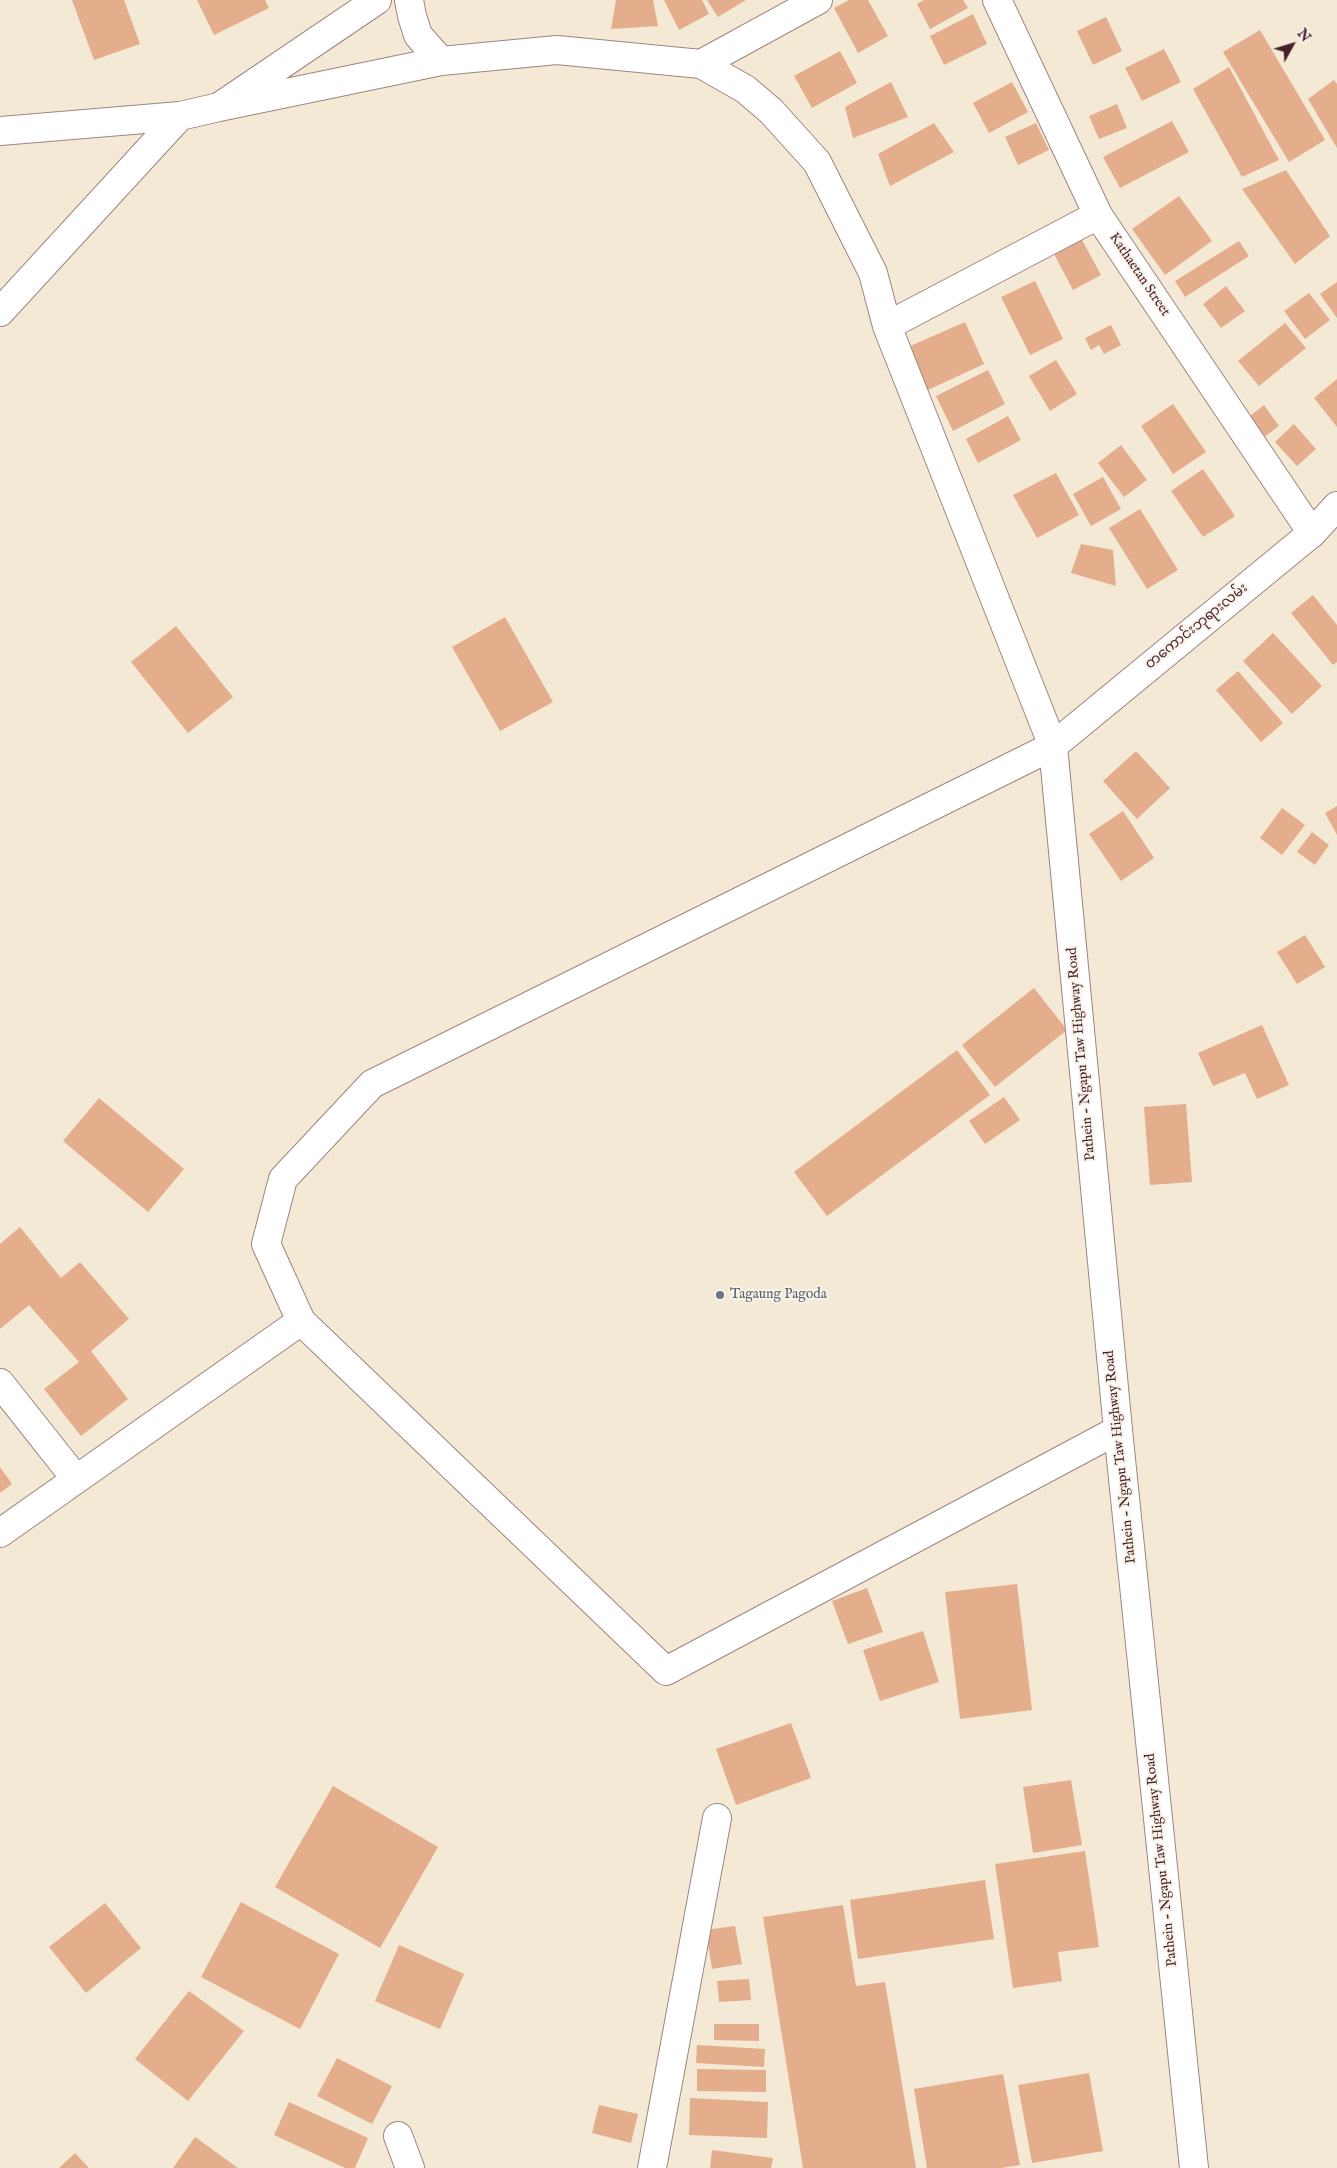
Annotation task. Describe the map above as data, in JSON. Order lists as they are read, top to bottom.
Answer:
{
  "streets": {
    "street": ["Kathaetan Street", "တကောင်းဘုရားလမ်း", "Pathein - Ngapu Taw Highway Road"]
  },
  "crossings": [
    ["Kathaetan Street", "တကောင်းဘုရားလမ်း"],
    ["တကောင်းဘုရားလမ်း", "Pathein - Ngapu Taw Highway Road"]
  ],
  "places": ["Tagaung Pagoda"],
  "north": "top right"
}
